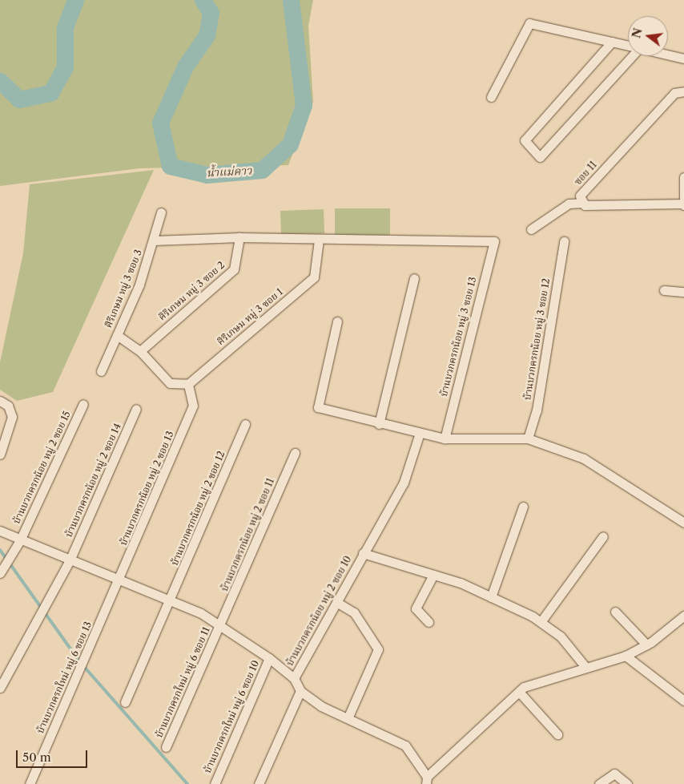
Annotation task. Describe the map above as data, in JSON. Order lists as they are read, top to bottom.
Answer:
{
  "streets": {
    "street": [
      "ซอย 11",
      "ศิริเกษม หมู่ 3 ซอย 3",
      "ศิริเกษม หมู่ 3 ซอย 2",
      "ศิริเกษม หมู่ 3 ซอย 1",
      "บ้านบวกครกน้อย หมู่ 3 ซอย 13",
      "บ้านบวกครกน้อย หมู่ 3 ซอย 12",
      "บ้านบวกครกน้อย หมู่ 2 ซอย 15",
      "บ้านบวกครกน้อย หมู่ 2 ซอย 14",
      "บ้านบวกครกน้อย หมู่ 2 ซอย 13",
      "บ้านบวกครกน้อย หมู่ 2 ซอย 12",
      "บ้านบวกครกน้อย หมู่ 2 ซอย 11",
      "บ้านบวกครกน้อย หมู่ 2 ซอย 10",
      "บ้านบวกครกใหม่ หมู่ 6 ซอย 13",
      "บ้านบวกครกใหม่ หมู่ 6 ซอย 11",
      "บ้านบวกครกใหม่ หมู่ 6 ซอย 10"
    ]
  },
  "crossings": [
    ["ศิริเกษม หมู่ 3 ซอย 1", "บ้านบวกครกน้อย หมู่ 3 ซอย 13"],
    ["ศิริเกษม หมู่ 3 ซอย 1", "บ้านบวกครกน้อย หมู่ 2 ซอย 13"],
    ["บ้านบวกครกน้อย หมู่ 2 ซอย 13", "บ้านบวกครกใหม่ หมู่ 6 ซอย 13"],
    ["บ้านบวกครกน้อย หมู่ 2 ซอย 11", "บ้านบวกครกใหม่ หมู่ 6 ซอย 11"]
  ],
  "water": ["น้ำแม่คาว"],
  "scale_bar": "50 m",
  "north": "left"
}
